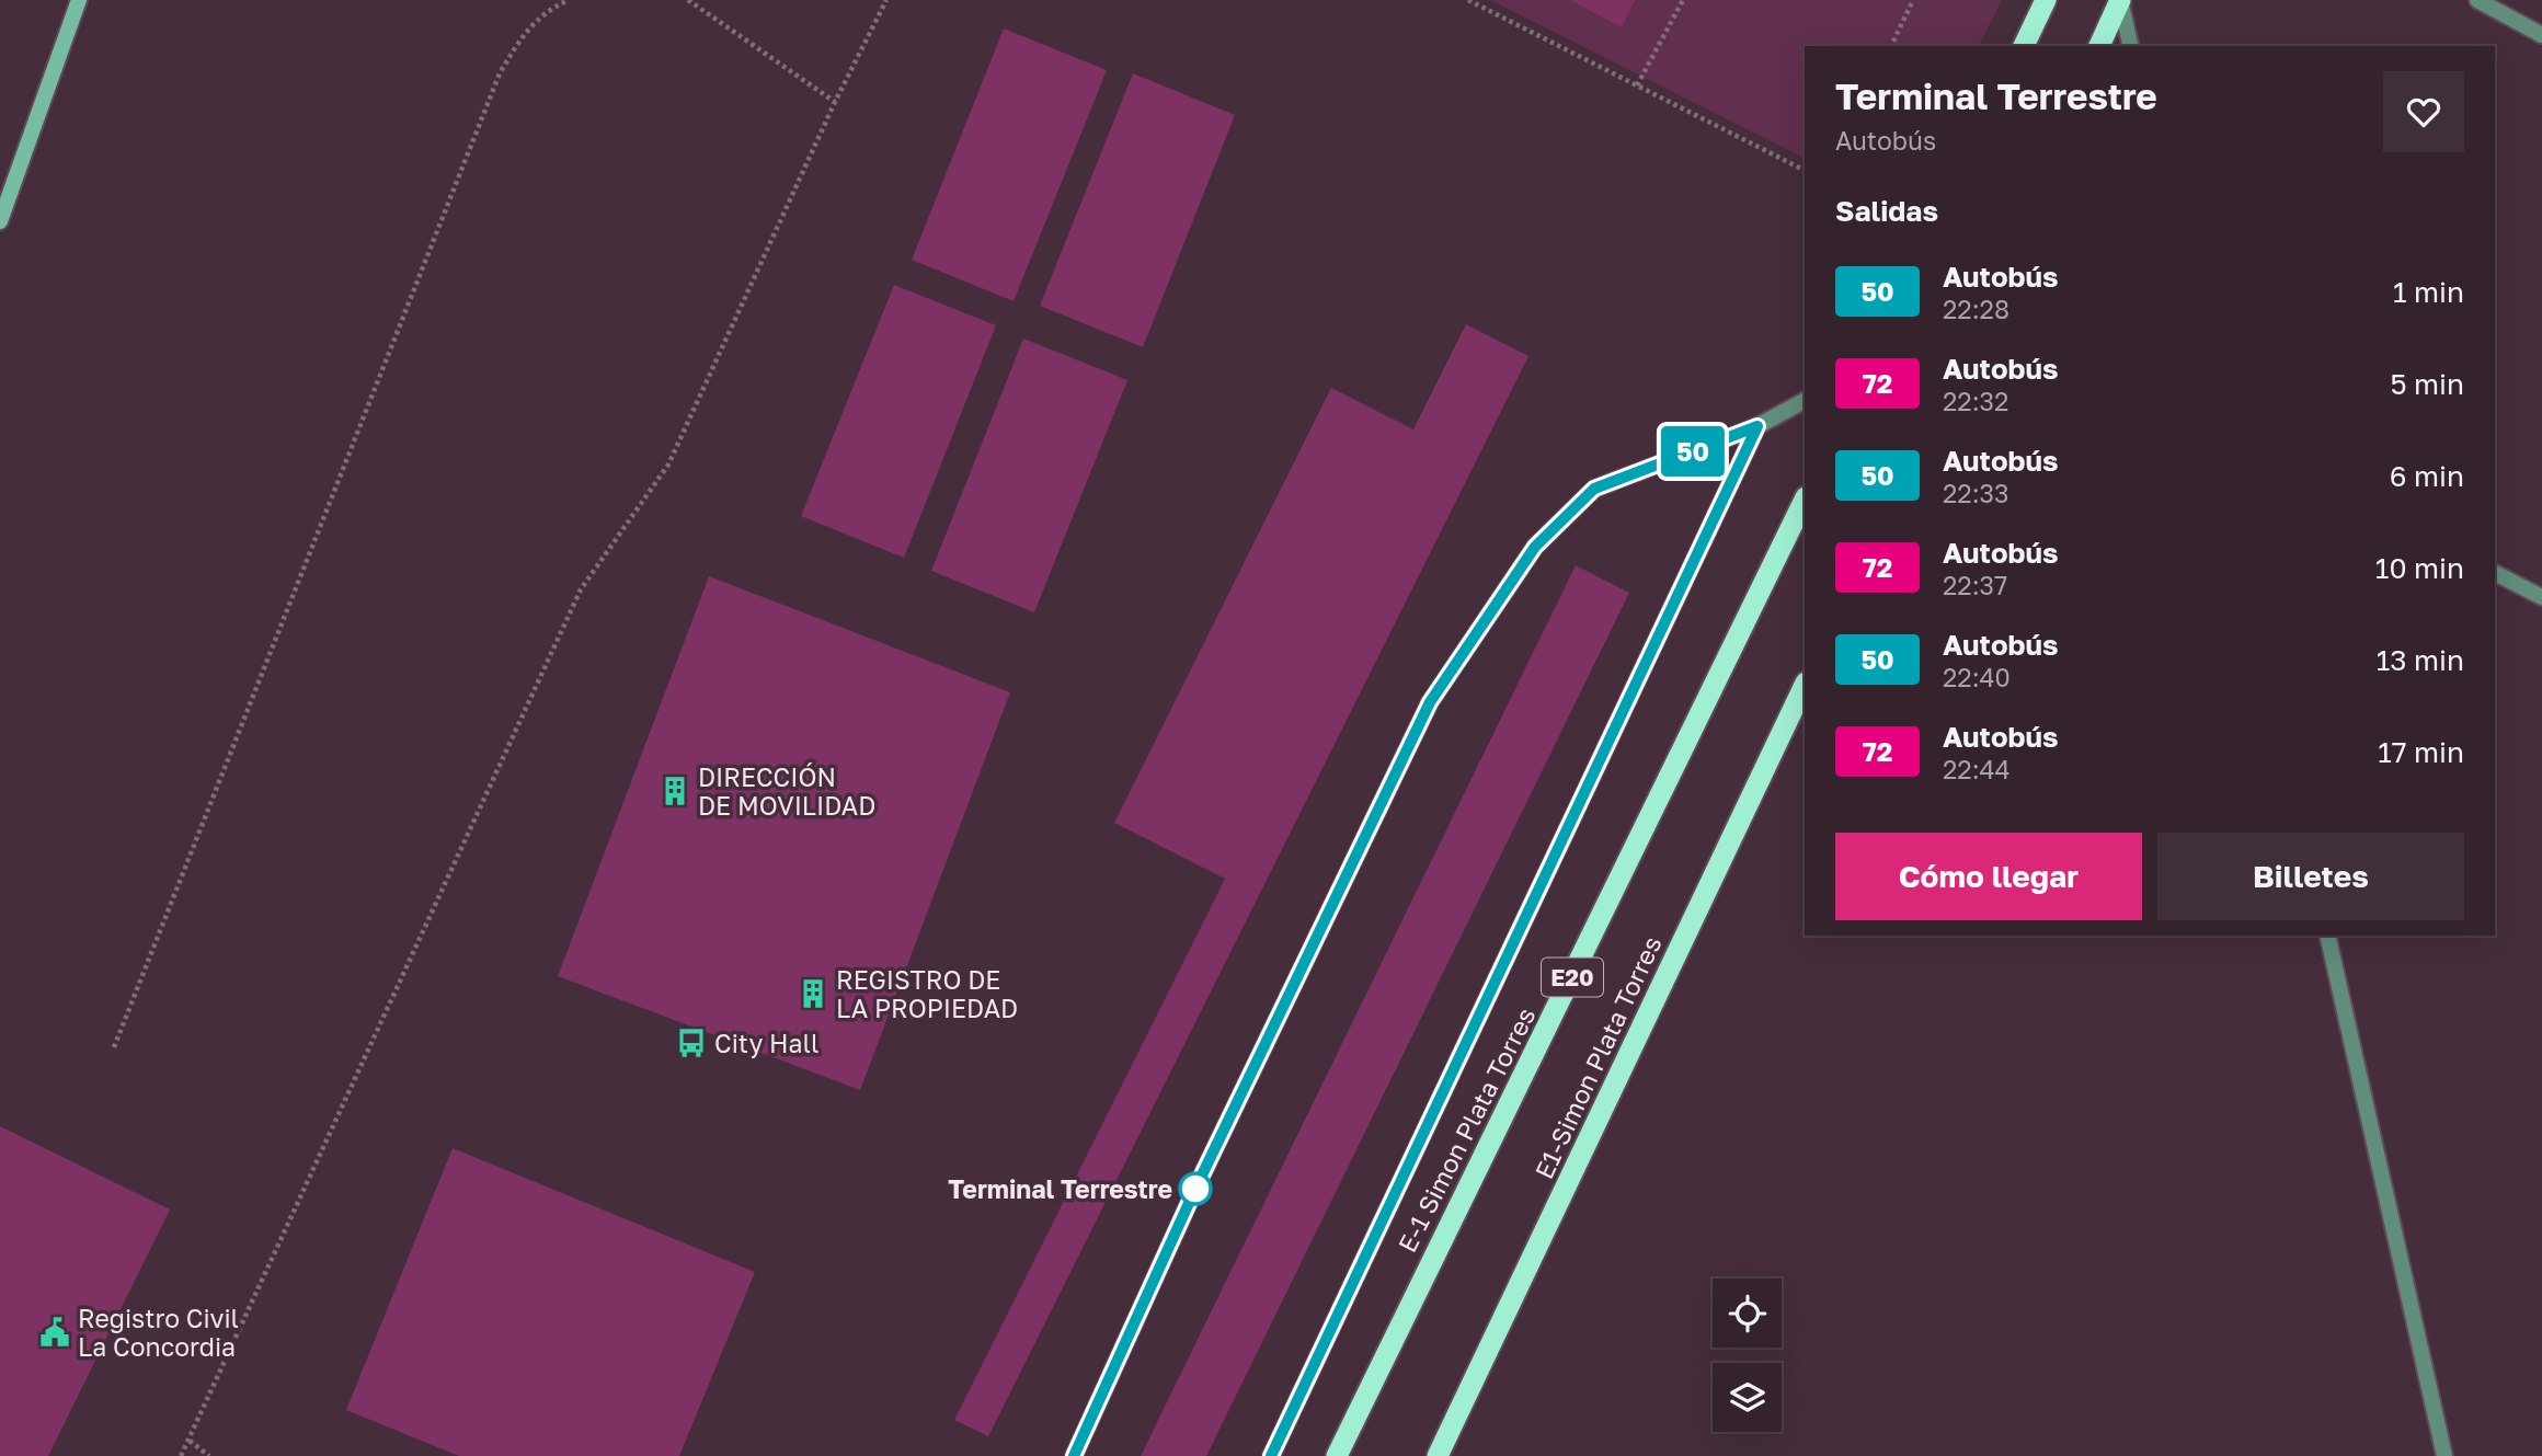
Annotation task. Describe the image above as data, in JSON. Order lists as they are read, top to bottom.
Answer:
{
  "streets": {
    "highway": ["E20", "E1-Simon Plata Torres", "E-1 Simon Plata Torres"]
  },
  "places": {
    "building": ["DIRECCIÓN DE MOVILIDAD", "REGISTRO DE LA PROPIEDAD"],
    "bus stop": ["City Hall"],
    "other": ["Terminal Terrestre"],
    "public building": ["Registro Civil La Concordia"]
  },
  "lines": ["bus line 50"],
  "page": {
    "on_map": "50",
    "heading": [
      ["Terminal Terrestre", "Autobús"],
      "Salidas"
    ],
    "list": [
      {
        "mark": "50",
        "name": "Autobús",
        "note": "22:28",
        "value": "1 min"
      },
      {
        "mark": "72",
        "name": "Autobús",
        "note": "22:32",
        "value": "5 min"
      },
      {
        "mark": "50",
        "name": "Autobús",
        "note": "22:33",
        "value": "6 min"
      },
      {
        "mark": "72",
        "name": "Autobús",
        "note": "22:37",
        "value": "10 min"
      },
      {
        "mark": "50",
        "name": "Autobús",
        "note": "22:40",
        "value": "13 min"
      },
      {
        "mark": "72",
        "name": "Autobús",
        "note": "22:44",
        "value": "17 min"
      }
    ],
    "buttons": ["Cómo llegar", "Billetes"]
  }
}
